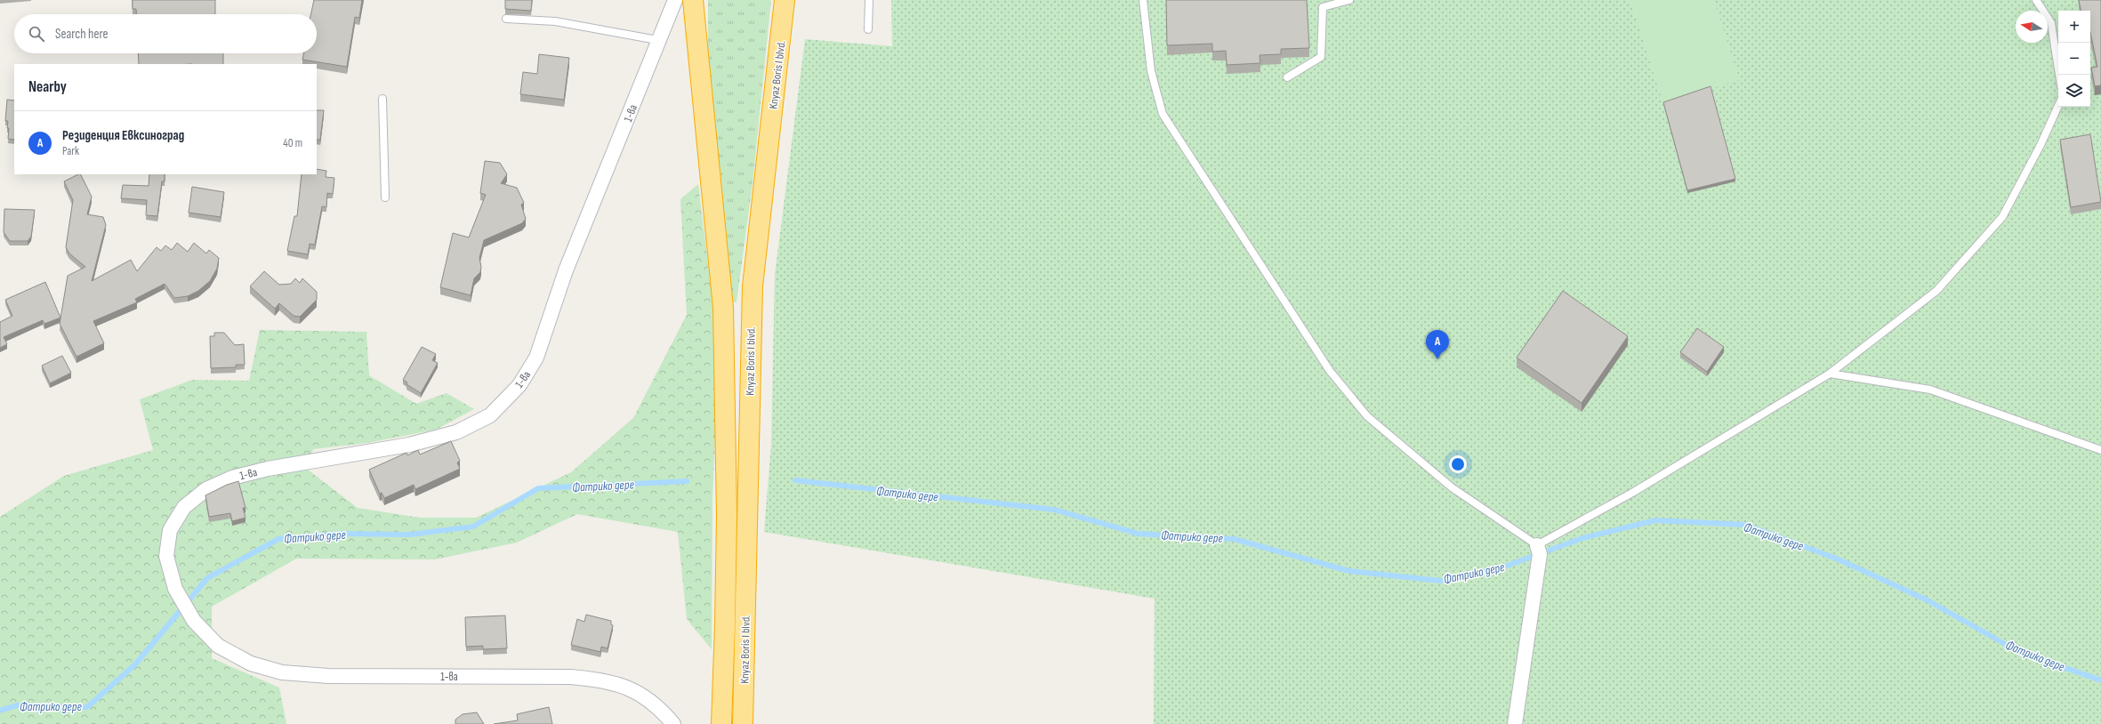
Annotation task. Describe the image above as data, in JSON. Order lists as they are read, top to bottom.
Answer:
{
  "streets": {
    "highway": ["Knyaz Boris I blvd."],
    "street": ["1-ва"]
  },
  "water": ["Фатрико дере"],
  "north": "left",
  "page": {
    "map_buttons": ["+", "−"],
    "search": "Search here",
    "heading": "Nearby",
    "list": [
      {
        "mark": "A",
        "name": "Резиденция Евксиноград",
        "note": "Park",
        "value": "40 m"
      }
    ],
    "pins": "A"
  }
}
